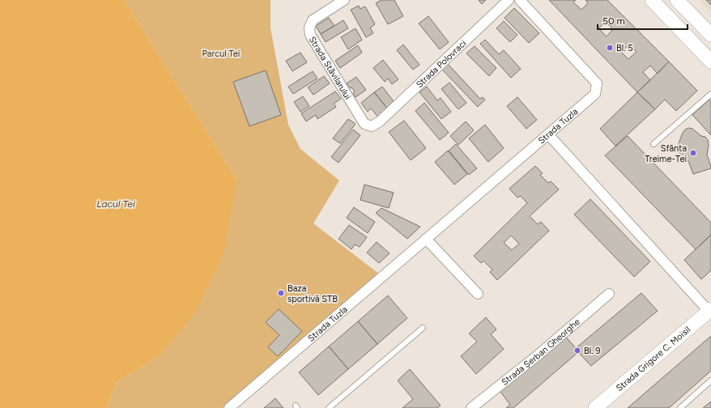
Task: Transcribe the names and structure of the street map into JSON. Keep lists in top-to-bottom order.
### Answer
{
  "streets": {
    "street": [
      "Strada Polovraci",
      "Strada Stăvilarului",
      "Strada Tuzla",
      "Strada Șerban Gheorghe",
      "Strada Grigore C. Moisil"
    ]
  },
  "crossings": [
    ["Strada Polovraci", "Strada Stăvilarului"]
  ],
  "water": ["Lacul Tei"],
  "parks": ["Parcul Tei"],
  "places": [
    "Bl. 5",
    "Sfânta Treime-Tei",
    "Baza sportivă STB",
    "Bl. 9"
  ],
  "scale_bar": "50 m"
}
